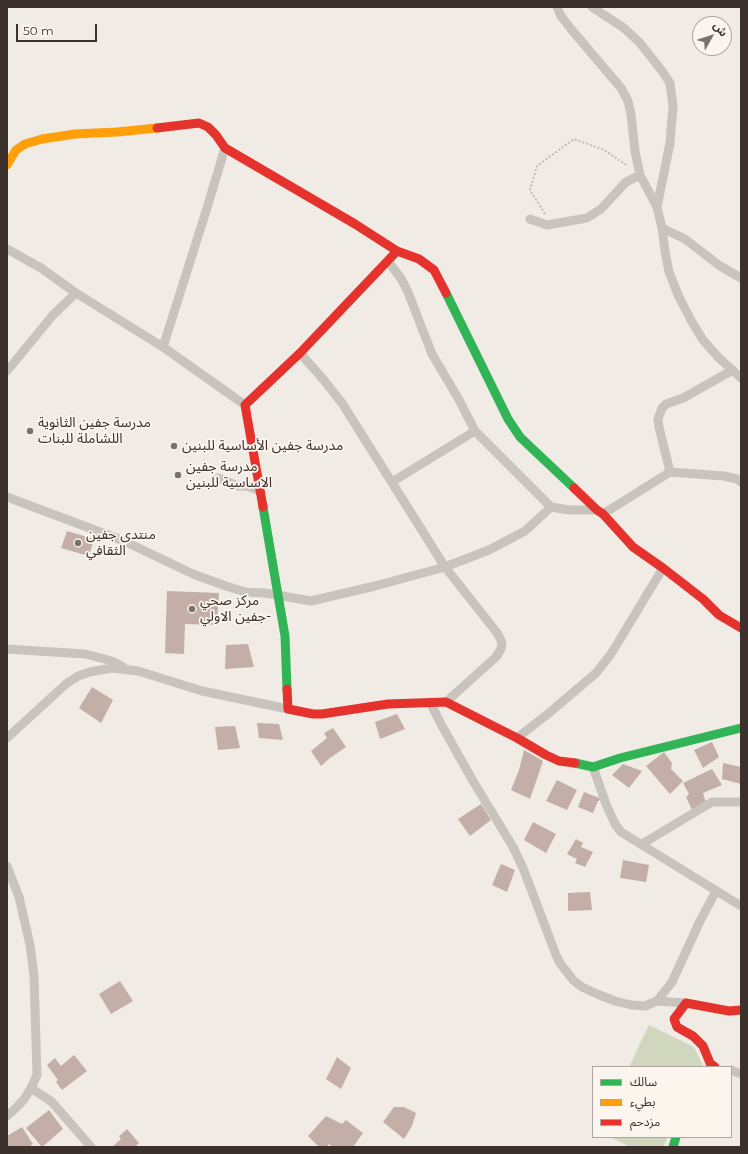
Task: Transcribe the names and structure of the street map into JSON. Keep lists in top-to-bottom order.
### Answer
{
  "places": [
    "مدرسة جفين الثانوية اللشاملة للبنات",
    "مدرسة جفين الأساسية للبنين",
    "مدرسة جفين الاساسية للبنين",
    "منتدى جفين الثقافي",
    "مركز صحي جفين الاولي-"
  ],
  "legend": ["سالك", "بطيء", "مزدحم"],
  "scale_bar": "50 m",
  "north": "top right"
}
